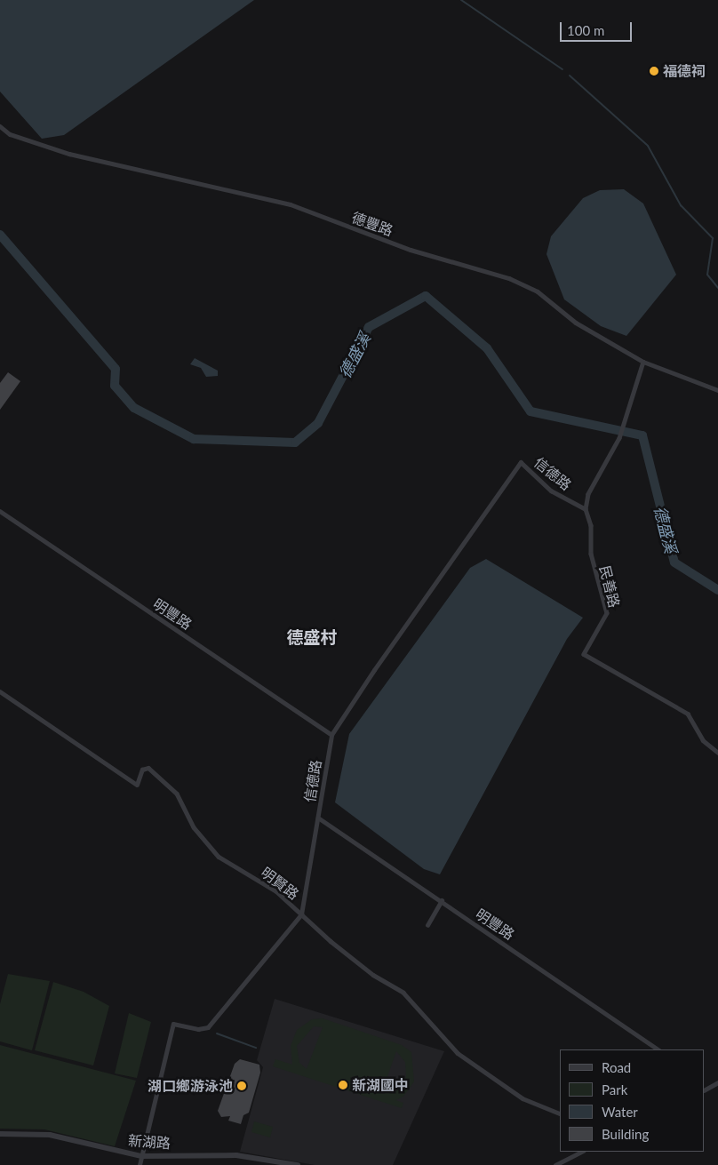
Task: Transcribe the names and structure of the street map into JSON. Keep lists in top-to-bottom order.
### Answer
{
  "streets": {
    "street": [
      "德豐路",
      "信德路",
      "民善路",
      "明豐路",
      "明賢路",
      "新湖路"
    ]
  },
  "crossings": [
    ["信德路", "民善路"],
    ["信德路", "明豐路"],
    ["信德路", "明賢路"],
    ["信德路", "新湖路"]
  ],
  "districts": ["德盛村"],
  "water": ["德盛溪"],
  "places": ["福德祠", "新湖國中", "湖口鄉游泳池"],
  "legend": [
    "Road",
    "Park",
    "Water",
    "Building"
  ],
  "scale_bar": "100 m"
}
